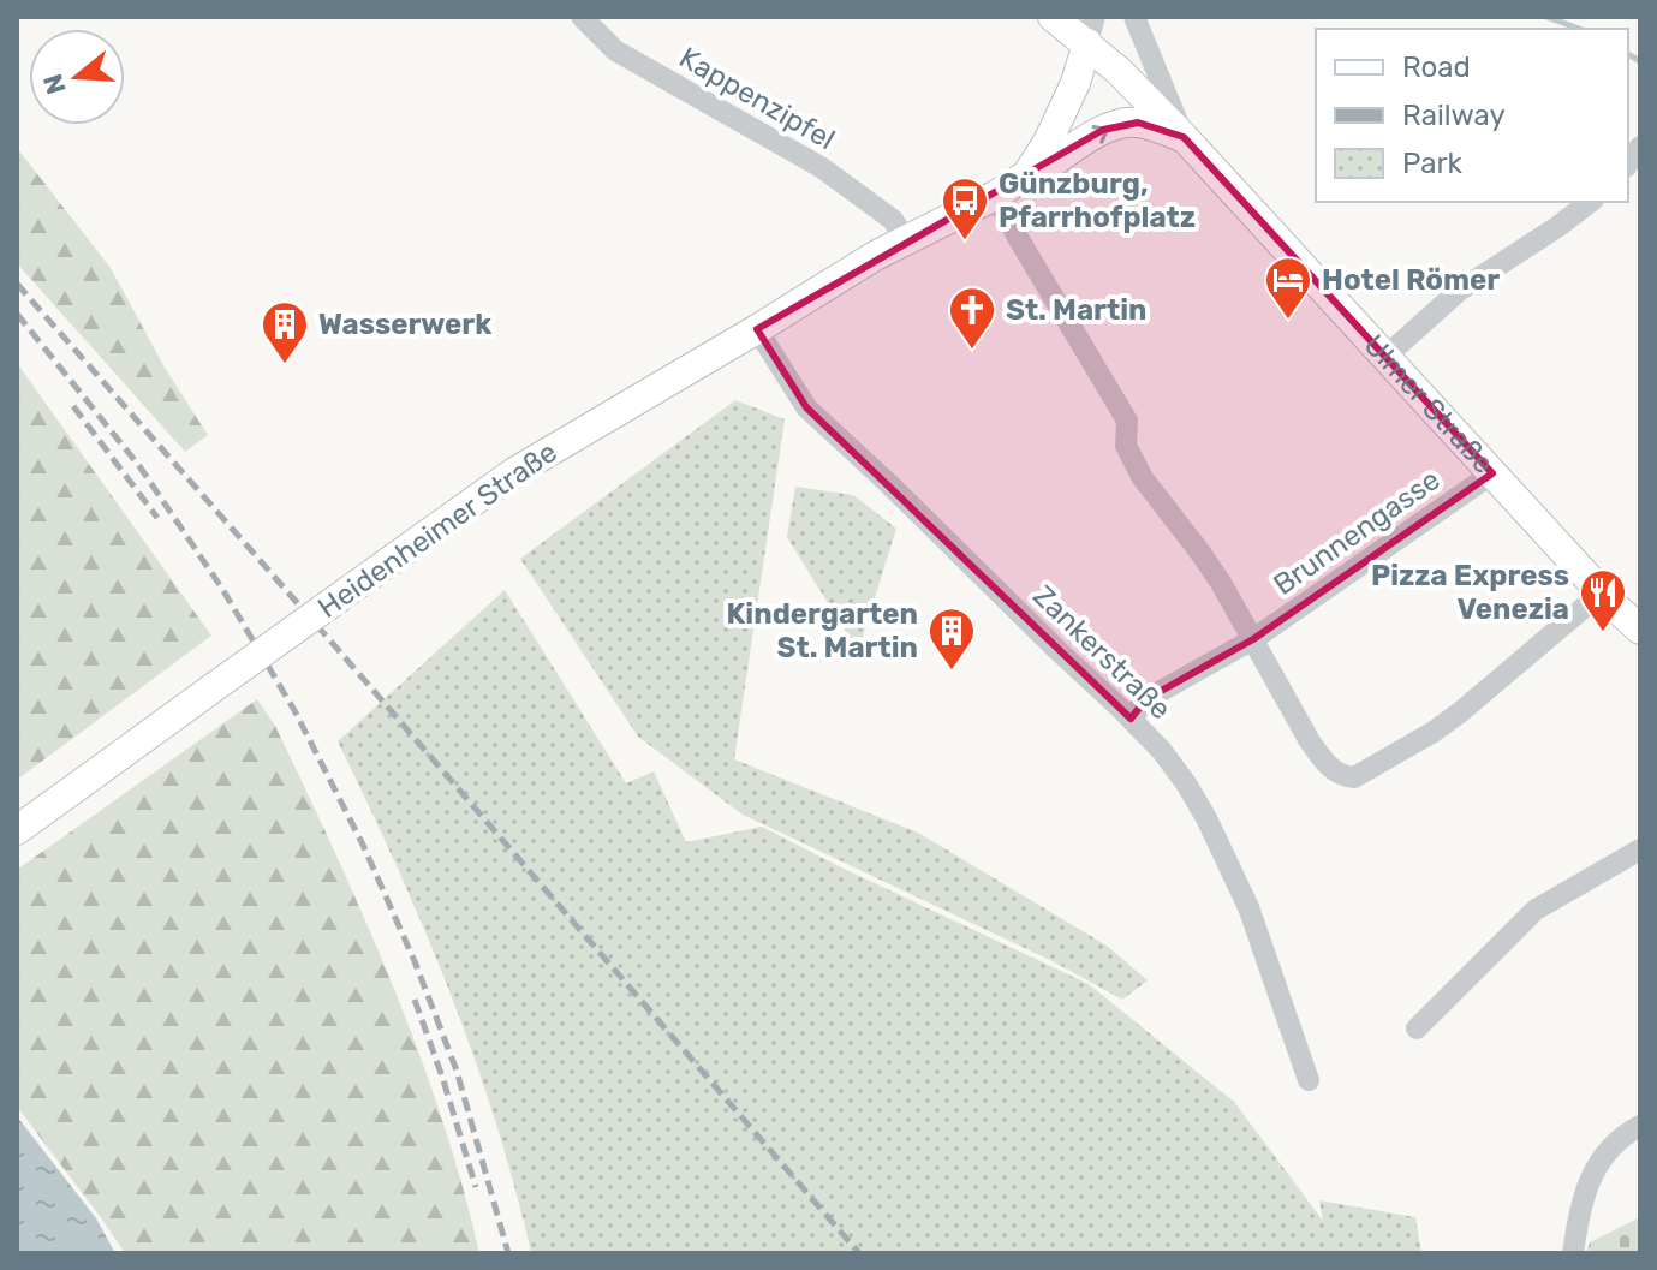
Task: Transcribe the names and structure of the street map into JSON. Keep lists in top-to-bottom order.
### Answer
{
  "streets": {
    "main road": ["Ulmer Straße", "Heidenheimer Straße"],
    "street": ["Kappenzipfel", "Brunnengasse", "Zankerstraße"]
  },
  "crossings": [
    ["Kappenzipfel", "Heidenheimer Straße"],
    ["Ulmer Straße", "Heidenheimer Straße"],
    ["Ulmer Straße", "Brunnengasse"],
    ["Heidenheimer Straße", "Zankerstraße"],
    ["Brunnengasse", "Zankerstraße"]
  ],
  "places": {
    "bus stop": ["Günzburg, Pfarrhofplatz"],
    "hotel": ["Hotel Römer"],
    "church": ["St. Martin"],
    "building": ["Wasserwerk", "Kindergarten St. Martin"],
    "restaurant": ["Pizza Express Venezia"]
  },
  "legend": ["Road", "Railway", "Park"],
  "north": "left"
}
